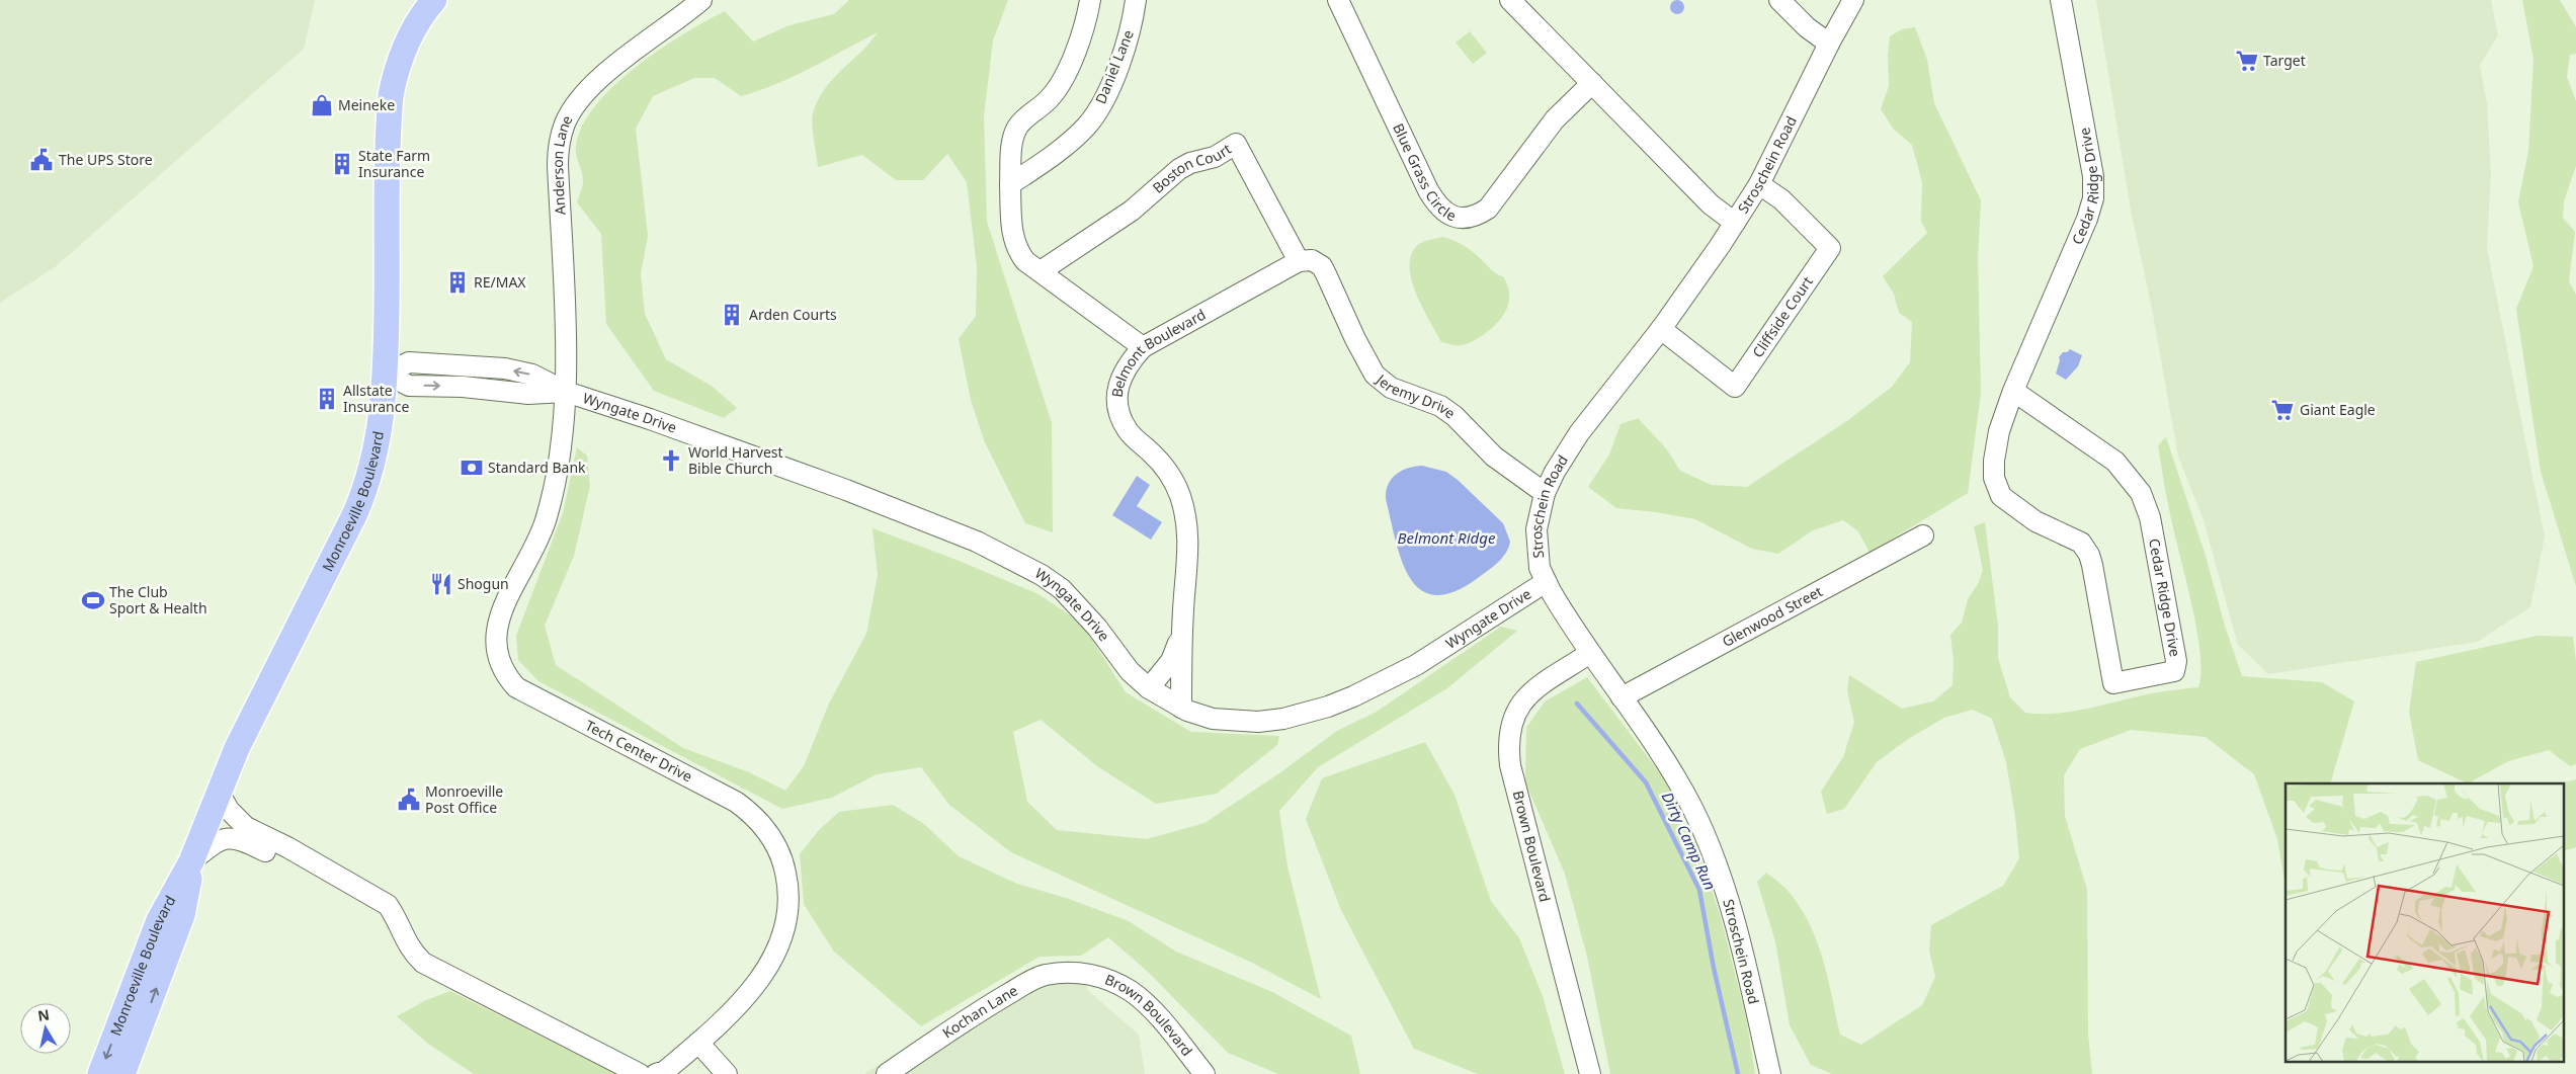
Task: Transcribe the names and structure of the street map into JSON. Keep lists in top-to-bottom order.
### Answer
{
  "streets": {
    "main road": ["Monroeville Boulevard"],
    "street": [
      "Daniel Lane",
      "Stroschein Road",
      "Anderson Lane",
      "Blue Grass Circle",
      "Boston Court",
      "Cedar Ridge Drive",
      "Cliffside Court",
      "Belmont Boulevard",
      "Jeremy Drive",
      "Wyngate Drive",
      "Glenwood Street",
      "Tech Center Drive",
      "Brown Boulevard",
      "Kochan Lane"
    ]
  },
  "crossings": [
    ["Stroschein Road", "Cliffside Court"],
    ["Stroschein Road", "Jeremy Drive"],
    ["Stroschein Road", "Wyngate Drive"],
    ["Stroschein Road", "Glenwood Street"],
    ["Stroschein Road", "Brown Boulevard"],
    ["Anderson Lane", "Wyngate Drive"],
    ["Anderson Lane", "Tech Center Drive"],
    ["Boston Court", "Belmont Boulevard"],
    ["Boston Court", "Jeremy Drive"],
    ["Belmont Boulevard", "Jeremy Drive"],
    ["Belmont Boulevard", "Wyngate Drive"],
    ["Wyngate Drive", "Monroeville Boulevard"],
    ["Wyngate Drive", "Tech Center Drive"],
    ["Brown Boulevard", "Kochan Lane"]
  ],
  "water": ["Belmont Ridge", "Dirty Camp Run"],
  "places": {
    "supermarket": ["Target", "Giant Eagle"],
    "shop": ["Meineke"],
    "public building": ["The UPS Store", "Monroeville Post Office"],
    "building": [
      "State Farm Insurance",
      "RE/MAX",
      "Arden Courts",
      "Allstate Insurance"
    ],
    "church": ["World Harvest Bible Church"],
    "bank": ["Standard Bank"],
    "restaurant": ["Shogun"],
    "sports": ["The Club Sport & Health"]
  },
  "north": "top"
}
